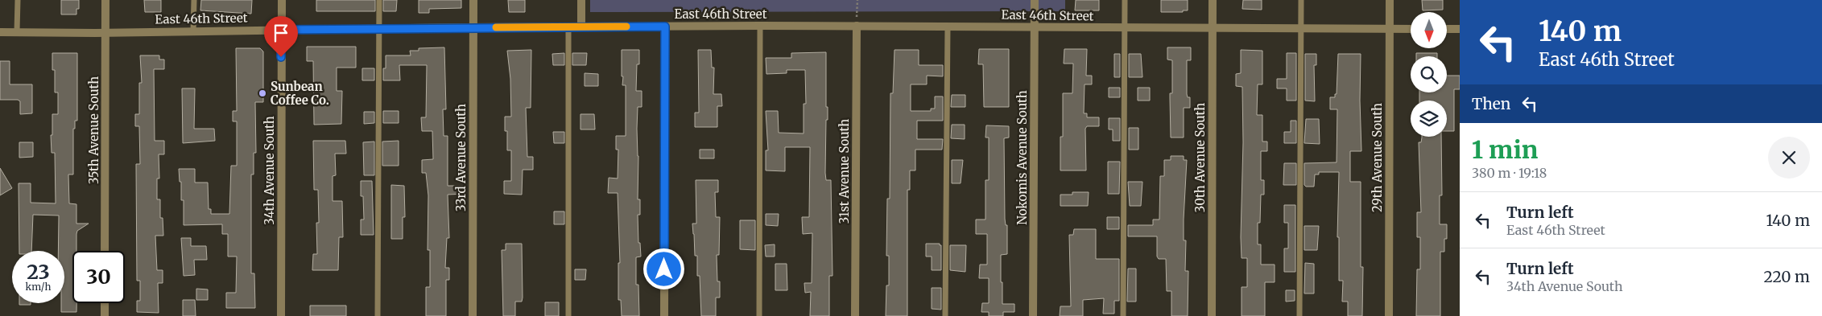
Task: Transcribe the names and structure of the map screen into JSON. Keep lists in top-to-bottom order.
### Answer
{
  "streets": {
    "street": [
      "East 46th Street",
      "35th Avenue South",
      "33rd Avenue South",
      "Nokomis Avenue South",
      "30th Avenue South",
      "29th Avenue South",
      "34th Avenue South",
      "31st Avenue South"
    ]
  },
  "crossings": [
    ["East 46th Street", "35th Avenue South"],
    ["East 46th Street", "33rd Avenue South"],
    ["East 46th Street", "Nokomis Avenue South"],
    ["East 46th Street", "30th Avenue South"],
    ["East 46th Street", "29th Avenue South"],
    ["East 46th Street", "34th Avenue South"],
    ["East 46th Street", "31st Avenue South"]
  ],
  "places": ["Sunbean Coffee Co."],
  "north": "bottom",
  "page": {
    "turn": ["140 m", "East 46th Street"],
    "then": "Then",
    "heading": ["1 min", "380 m · 19:18"],
    "list": [
      {
        "name": "Turn left",
        "note": "East 46th Street",
        "value": "140 m"
      },
      {
        "name": "Turn left",
        "note": "34th Avenue South",
        "value": "220 m"
      }
    ],
    "speed": "23 km/h",
    "limit": "30"
  }
}
